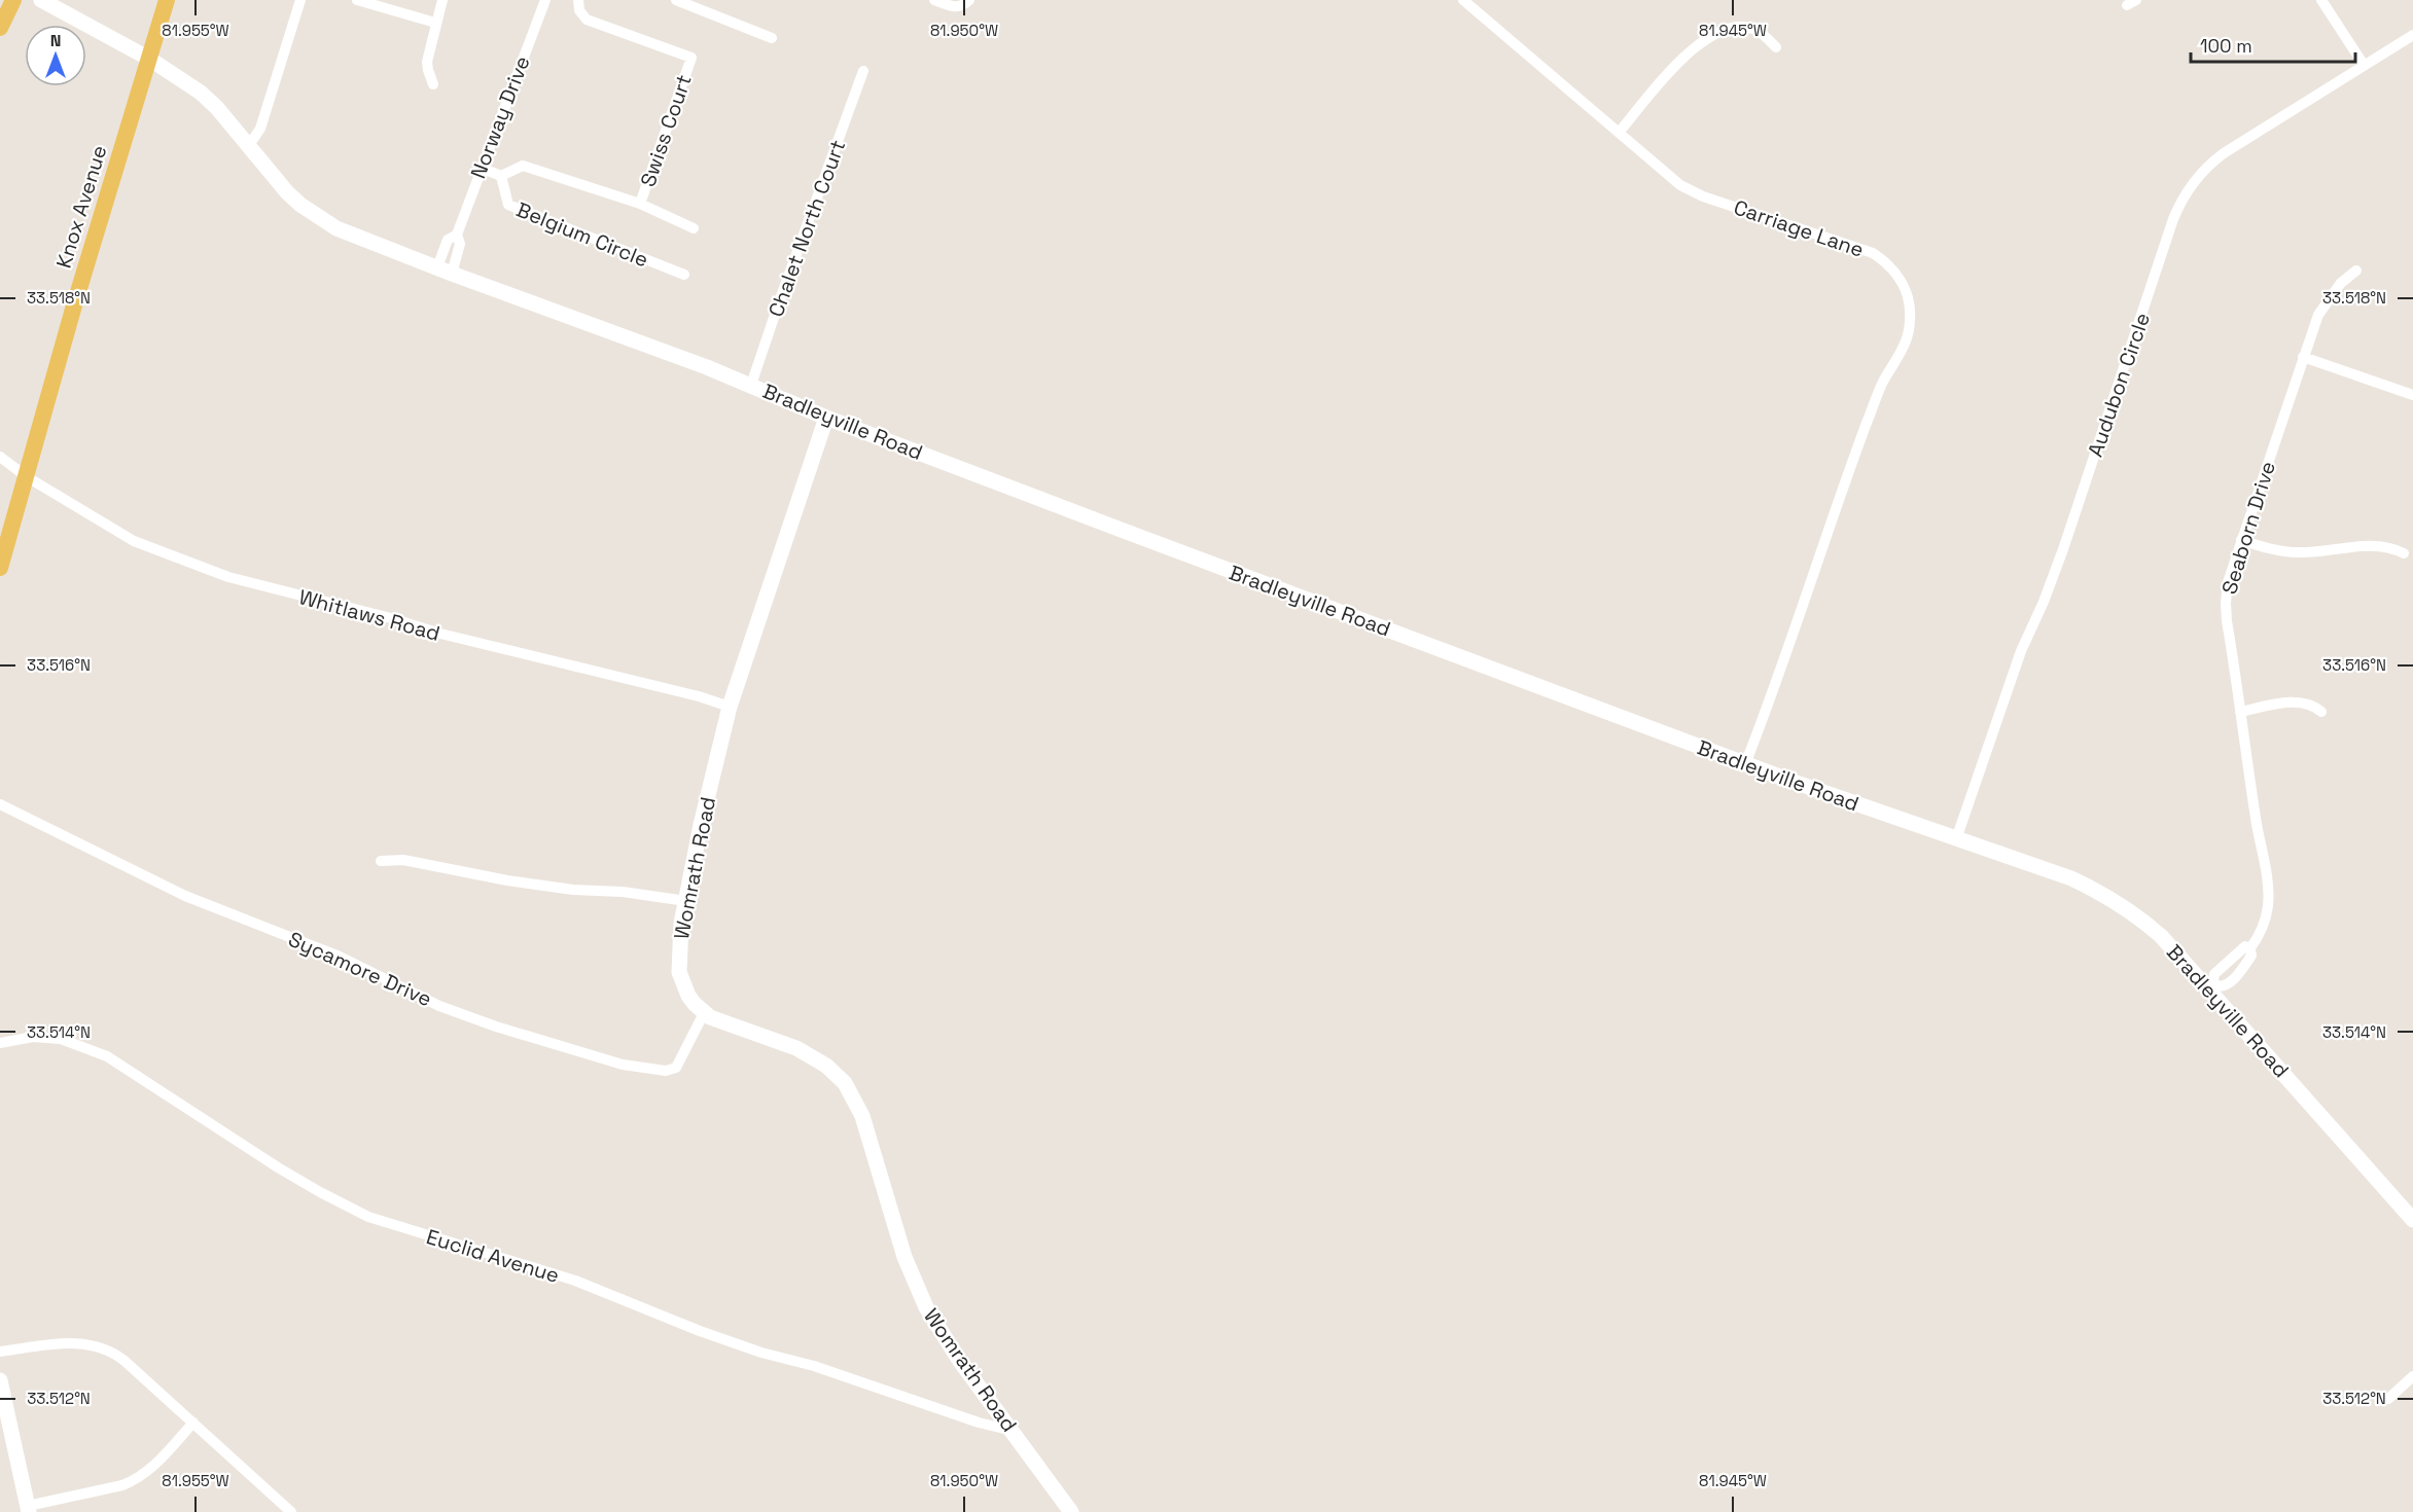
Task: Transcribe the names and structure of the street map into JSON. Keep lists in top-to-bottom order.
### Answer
{
  "streets": {
    "main road": ["Knox Avenue"],
    "street": [
      "Norway Drive",
      "Swiss Court",
      "Chalet North Court",
      "Carriage Lane",
      "Belgium Circle",
      "Audubon Circle",
      "Bradleyville Road",
      "Seaborn Drive",
      "Whitlaws Road",
      "Womrath Road",
      "Sycamore Drive",
      "Euclid Avenue"
    ]
  },
  "crossings": [
    ["Norway Drive", "Belgium Circle"],
    ["Norway Drive", "Bradleyville Road"],
    ["Swiss Court", "Belgium Circle"],
    ["Knox Avenue", "Bradleyville Road"],
    ["Knox Avenue", "Whitlaws Road"],
    ["Chalet North Court", "Bradleyville Road"],
    ["Carriage Lane", "Bradleyville Road"],
    ["Audubon Circle", "Bradleyville Road"],
    ["Bradleyville Road", "Seaborn Drive"],
    ["Bradleyville Road", "Womrath Road"],
    ["Whitlaws Road", "Womrath Road"],
    ["Womrath Road", "Sycamore Drive"],
    ["Womrath Road", "Euclid Avenue"]
  ],
  "scale_bar": "100 m",
  "north": "top",
  "coordinates": [
    "81.955°W",
    "81.950°W",
    "81.945°W",
    "33.518°N",
    "33.516°N",
    "33.514°N",
    "33.512°N"
  ]
}
